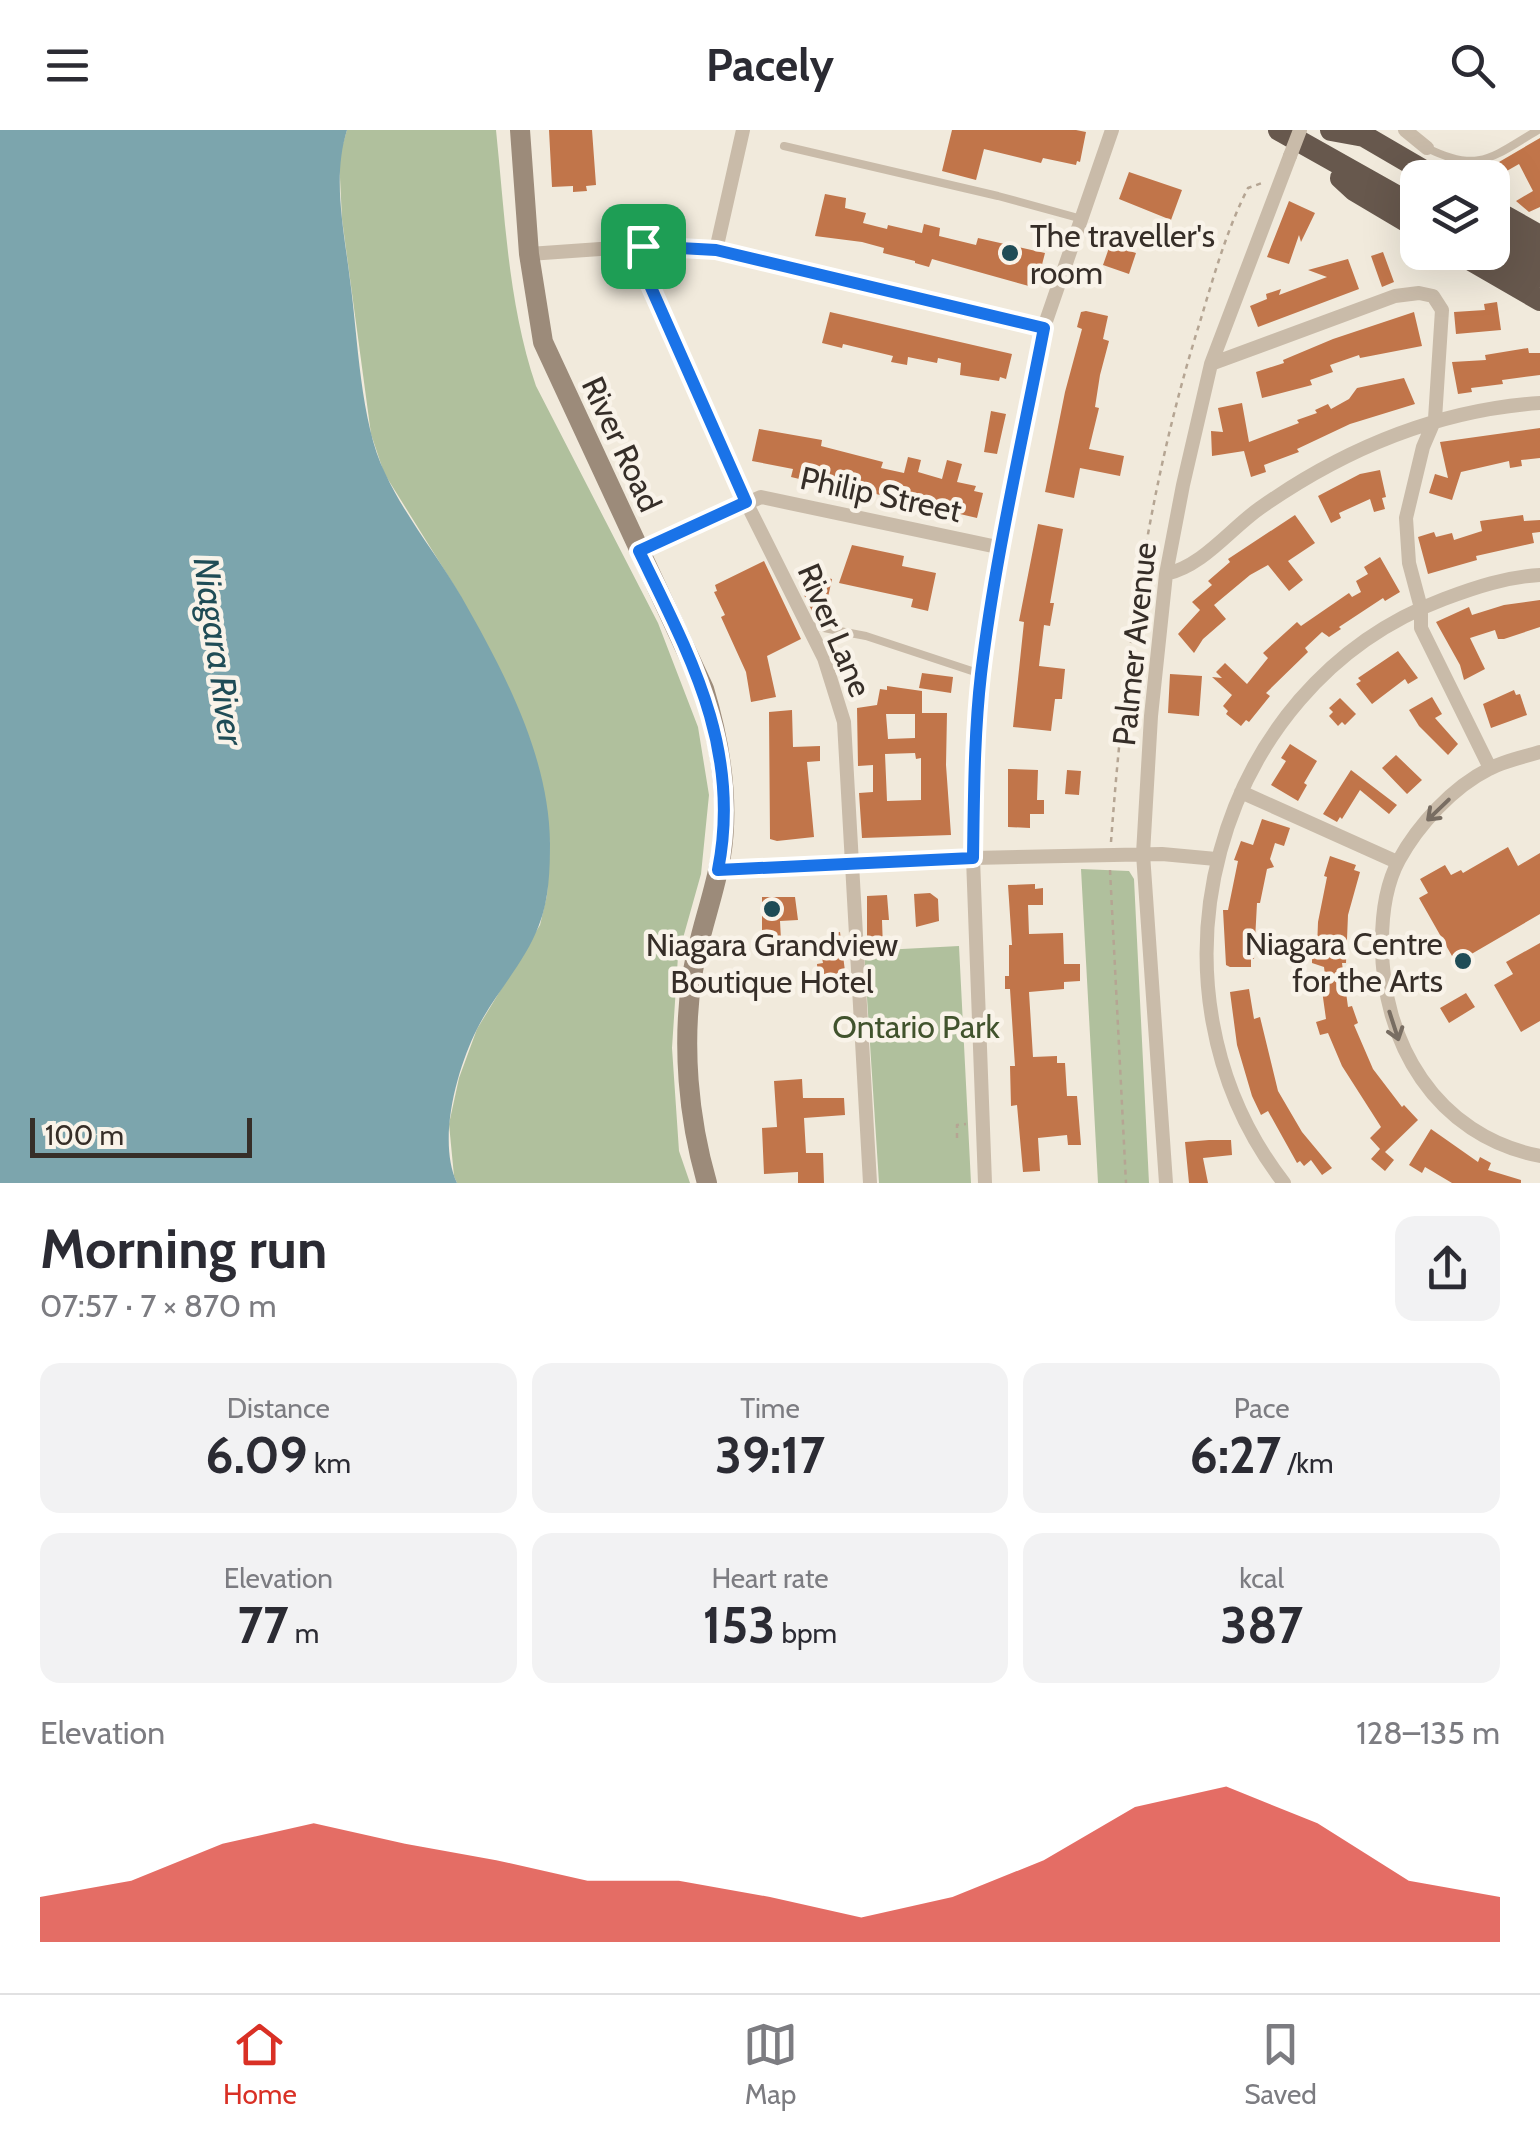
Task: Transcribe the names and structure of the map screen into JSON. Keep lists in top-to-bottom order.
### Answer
{
  "streets": {
    "main road": ["River Road"],
    "street": ["Philip Street", "River Lane", "Palmer Avenue"]
  },
  "crossings": [
    ["River Road", "Philip Street"],
    ["Philip Street", "River Lane"]
  ],
  "water": ["Niagara River"],
  "parks": ["Ontario Park"],
  "places": ["The traveller's room", "Niagara Grandview Boutique Hotel", "Niagara Centre for the Arts"],
  "scale_bar": "100 m",
  "page": {
    "header": "Pacely",
    "scale": "100 m",
    "heading": ["Morning run", "07:57 · 7 × 870 m"],
    "stats": [
      ["Distance", "6.09 km"],
      ["Time", "39:17"],
      ["Pace", "6:27 /km"],
      ["Elevation", "77 m"],
      ["Heart rate", "153 bpm"],
      ["kcal", "387"]
    ],
    "chart": ["Elevation", "128–135 m"],
    "tabs": ["Home", "Map", "Saved"]
  }
}
